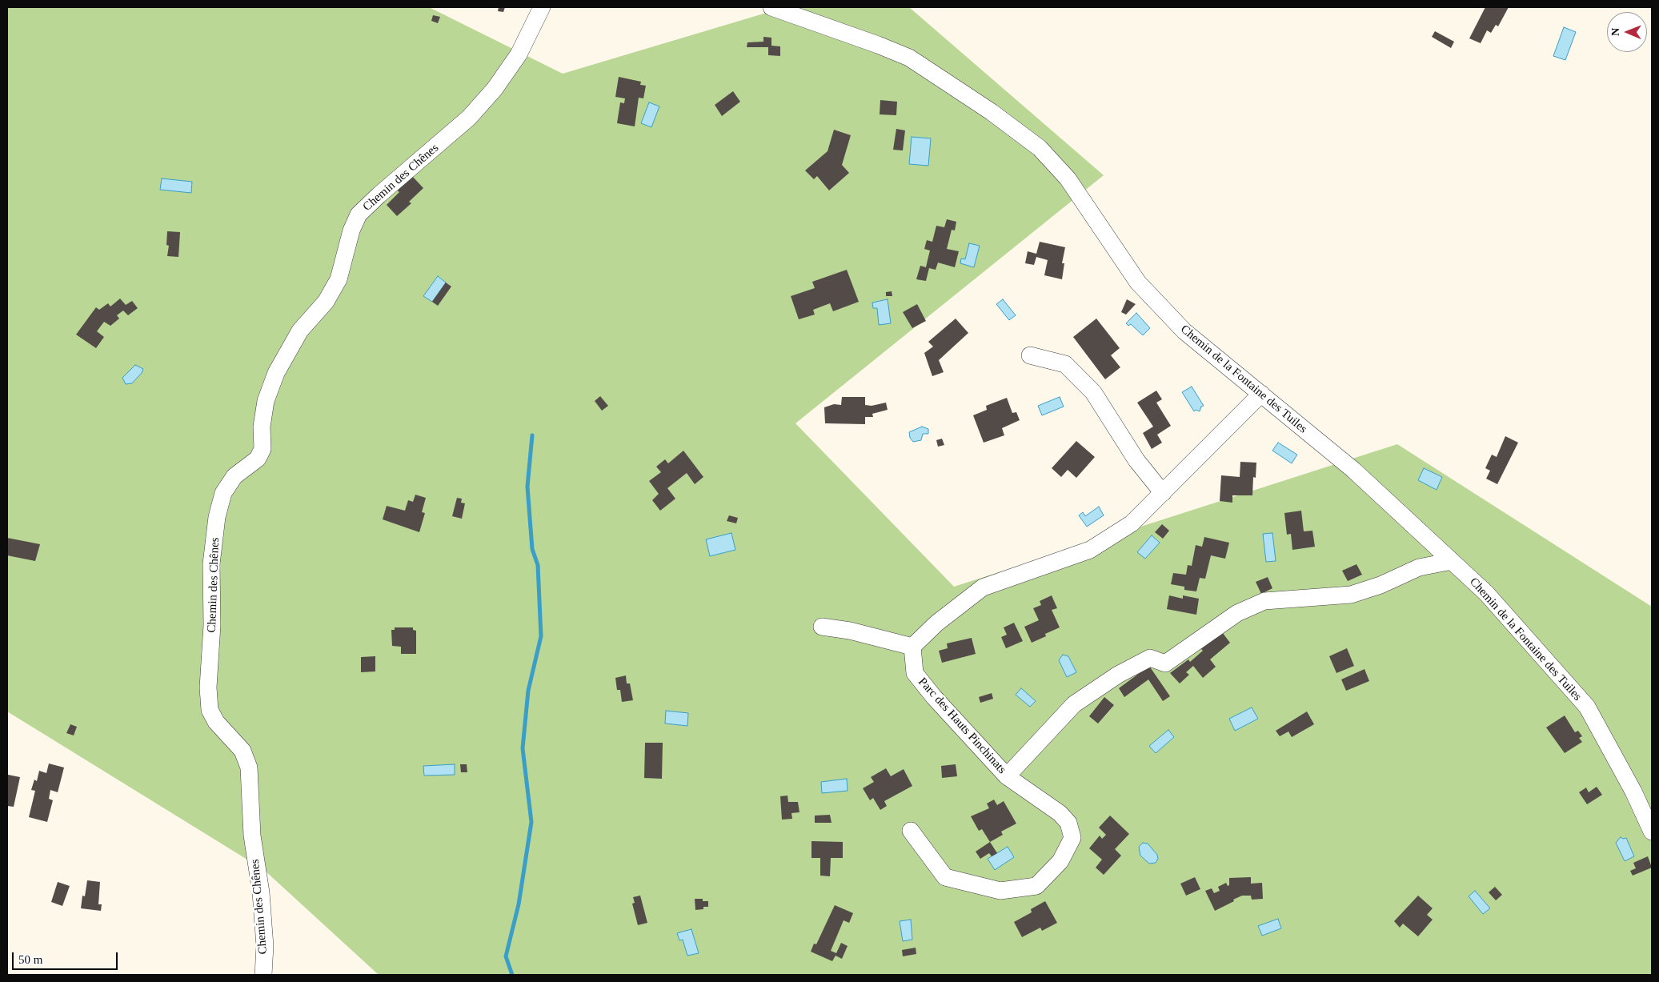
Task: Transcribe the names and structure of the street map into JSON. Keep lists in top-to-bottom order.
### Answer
{
  "streets": {
    "street": ["Chemin des Chênes", "Chemin de la Fontaine des Tuiles", "Parc des Hauts Pinchinats"]
  },
  "scale_bar": "50 m",
  "north": "left"
}
